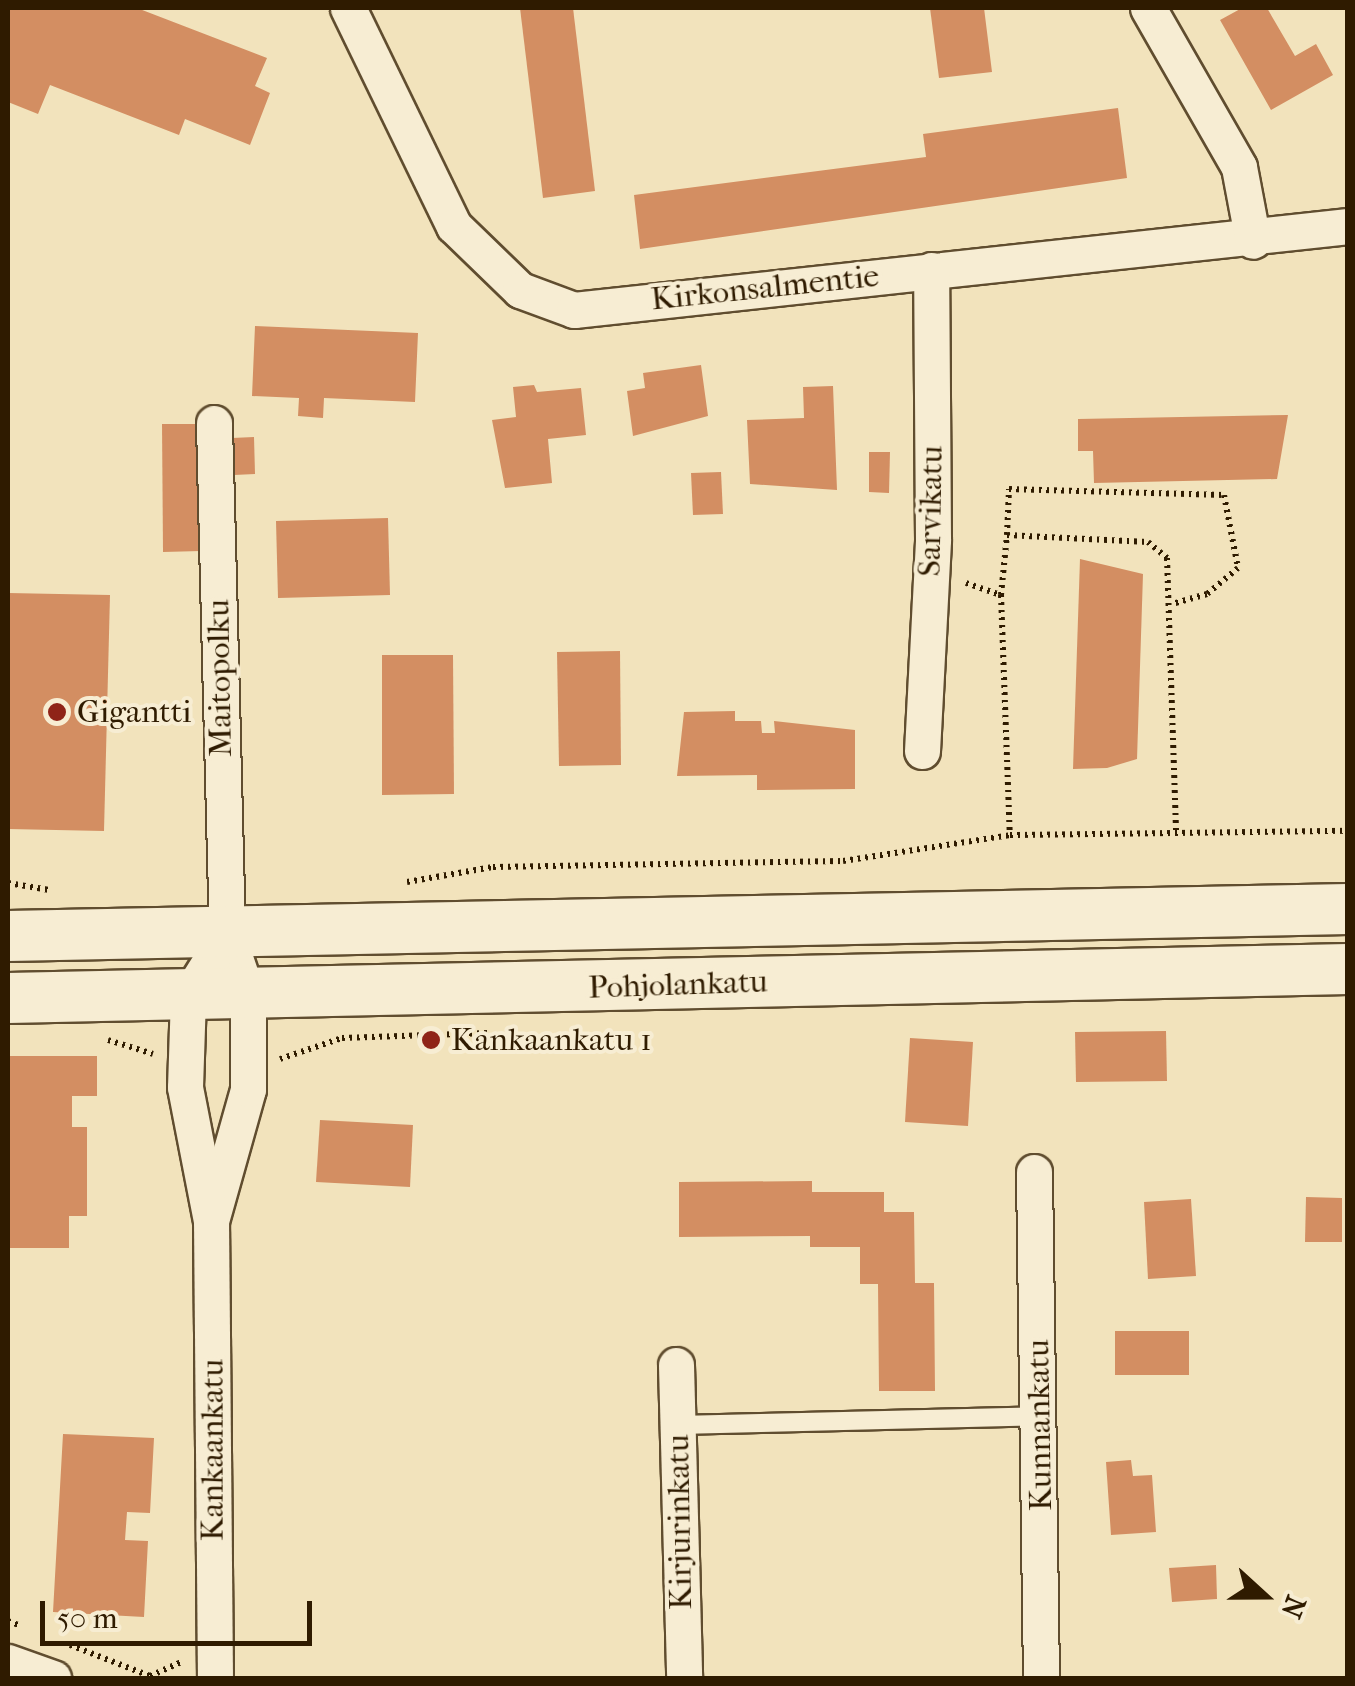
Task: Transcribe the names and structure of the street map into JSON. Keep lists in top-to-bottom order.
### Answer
{
  "streets": {
    "main road": ["Pohjolankatu"],
    "street": [
      "Kirkonsalmentie",
      "Sarvikatu",
      "Maitopolku",
      "Kunnankatu",
      "Kankaankatu",
      "Kirjurinkatu"
    ]
  },
  "crossings": [
    ["Kirkonsalmentie", "Sarvikatu"],
    ["Maitopolku", "Pohjolankatu"],
    ["Maitopolku", "Kankaankatu"],
    ["Pohjolankatu", "Kankaankatu"]
  ],
  "places": ["Gigantti", "Kankaankatu 1"],
  "scale_bar": "50 m",
  "north": "right"
}
